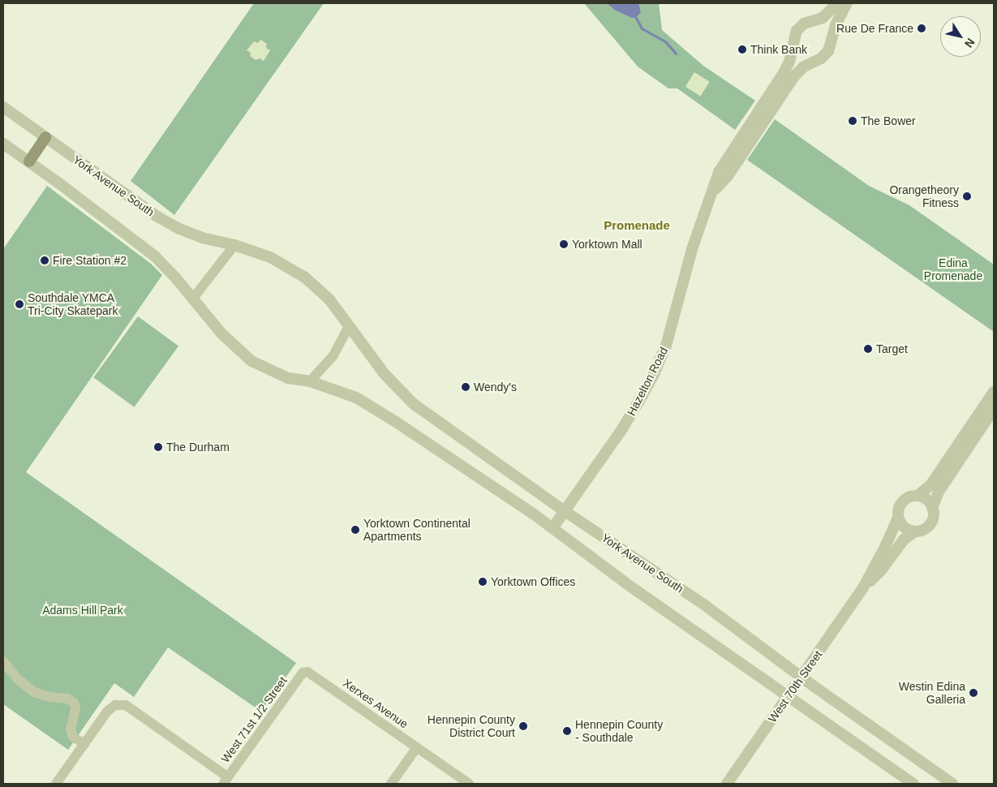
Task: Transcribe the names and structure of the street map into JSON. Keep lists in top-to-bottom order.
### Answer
{
  "streets": {
    "street": [
      "York Avenue South",
      "Hazelton Road",
      "West 70th Street",
      "Xerxes Avenue",
      "West 71st 1/2 Street"
    ]
  },
  "crossings": [
    ["York Avenue South", "Hazelton Road"],
    ["York Avenue South", "West 70th Street"],
    ["Xerxes Avenue", "West 71st 1/2 Street"]
  ],
  "districts": ["Promenade"],
  "parks": ["Edina Promenade", "Adams Hill Park"],
  "places": [
    "Rue De France",
    "Think Bank",
    "The Bower",
    "Orangetheory Fitness",
    "Yorktown Mall",
    "Fire Station #2",
    "Southdale YMCA Tri-City Skatepark",
    "Target",
    "Wendy's",
    "The Durham",
    "Yorktown Continental Apartments",
    "Yorktown Offices",
    "Westin Edina Galleria",
    "Hennepin County District Court",
    "Hennepin County - Southdale"
  ],
  "north": "bottom right"
}
